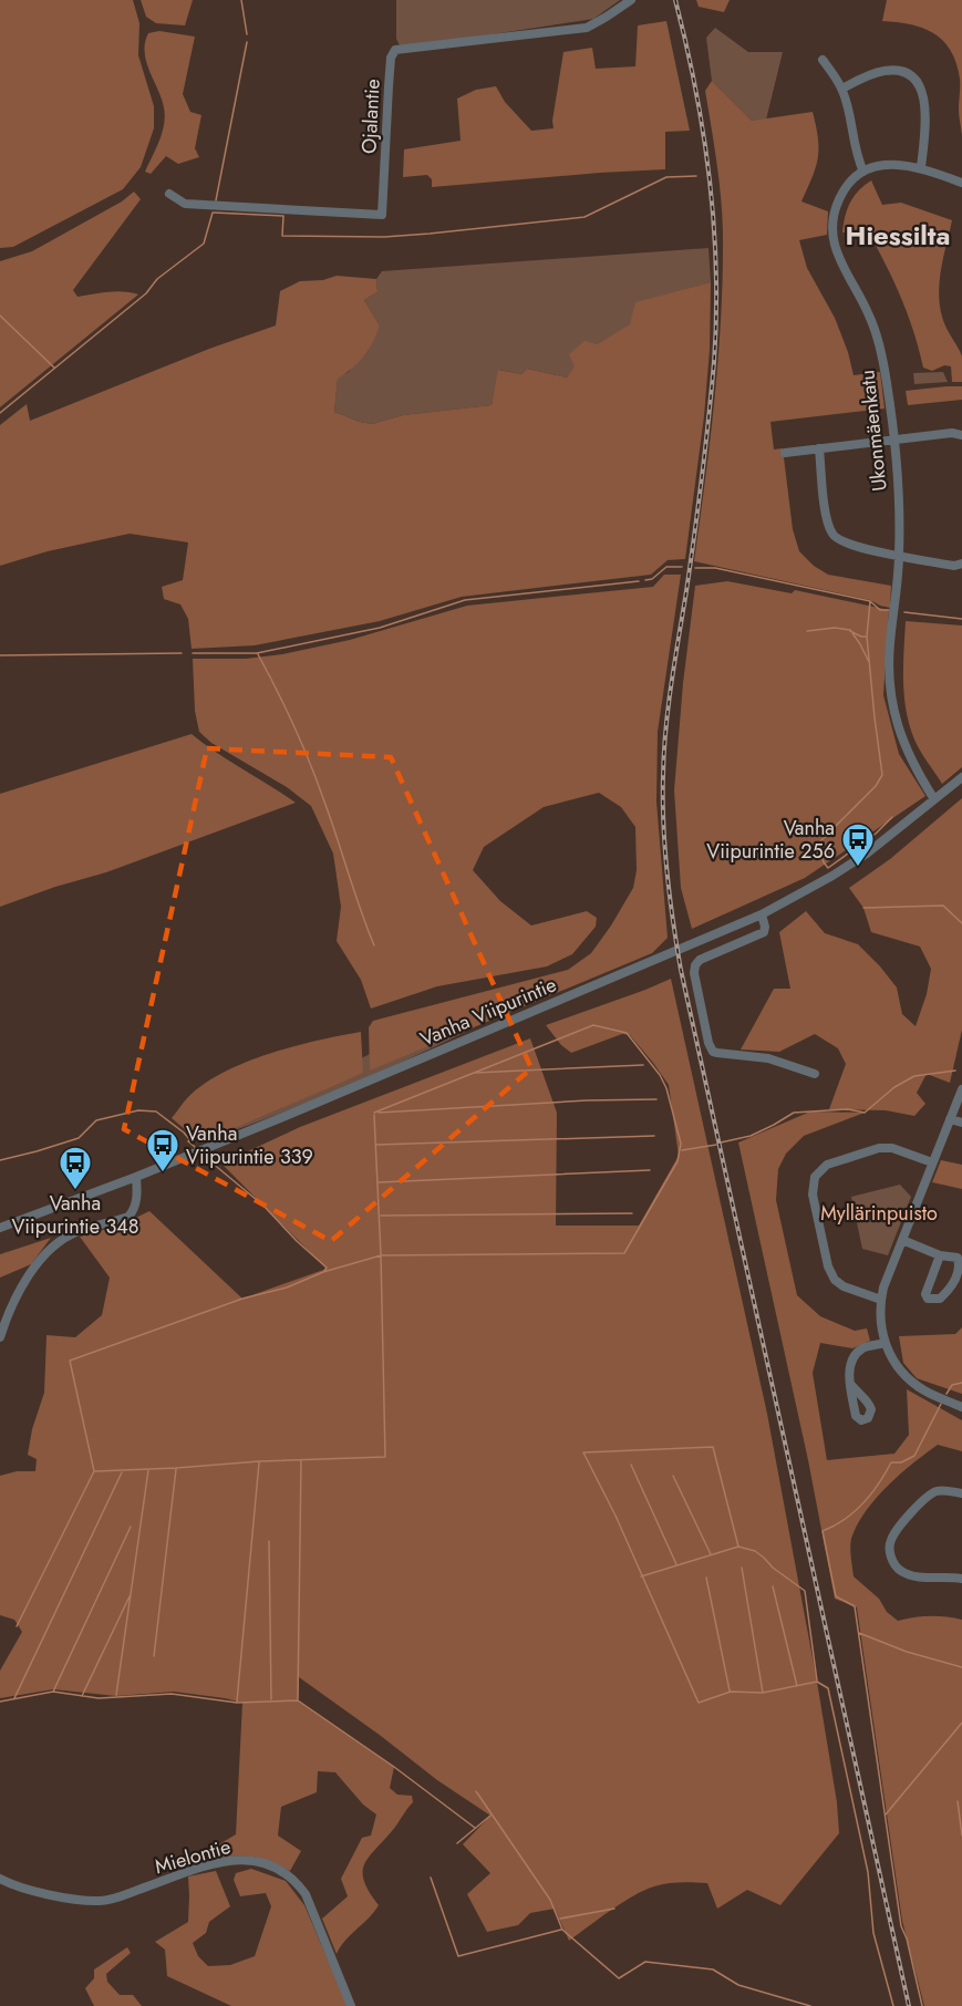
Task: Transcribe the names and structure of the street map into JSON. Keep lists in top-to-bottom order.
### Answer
{
  "streets": {
    "street": [
      "Ojalantie",
      "Ukonmäenkatu",
      "Vanha Viipurintie",
      "Mielontie"
    ]
  },
  "crossings": [
    ["Ukonmäenkatu", "Vanha Viipurintie"]
  ],
  "districts": ["Hiessilta"],
  "parks": ["Myllärinpuisto"],
  "places": {
    "bus stop": ["Vanha Viipurintie 256", "Vanha Viipurintie 339", "Vanha Viipurintie 348"]
  }
}
